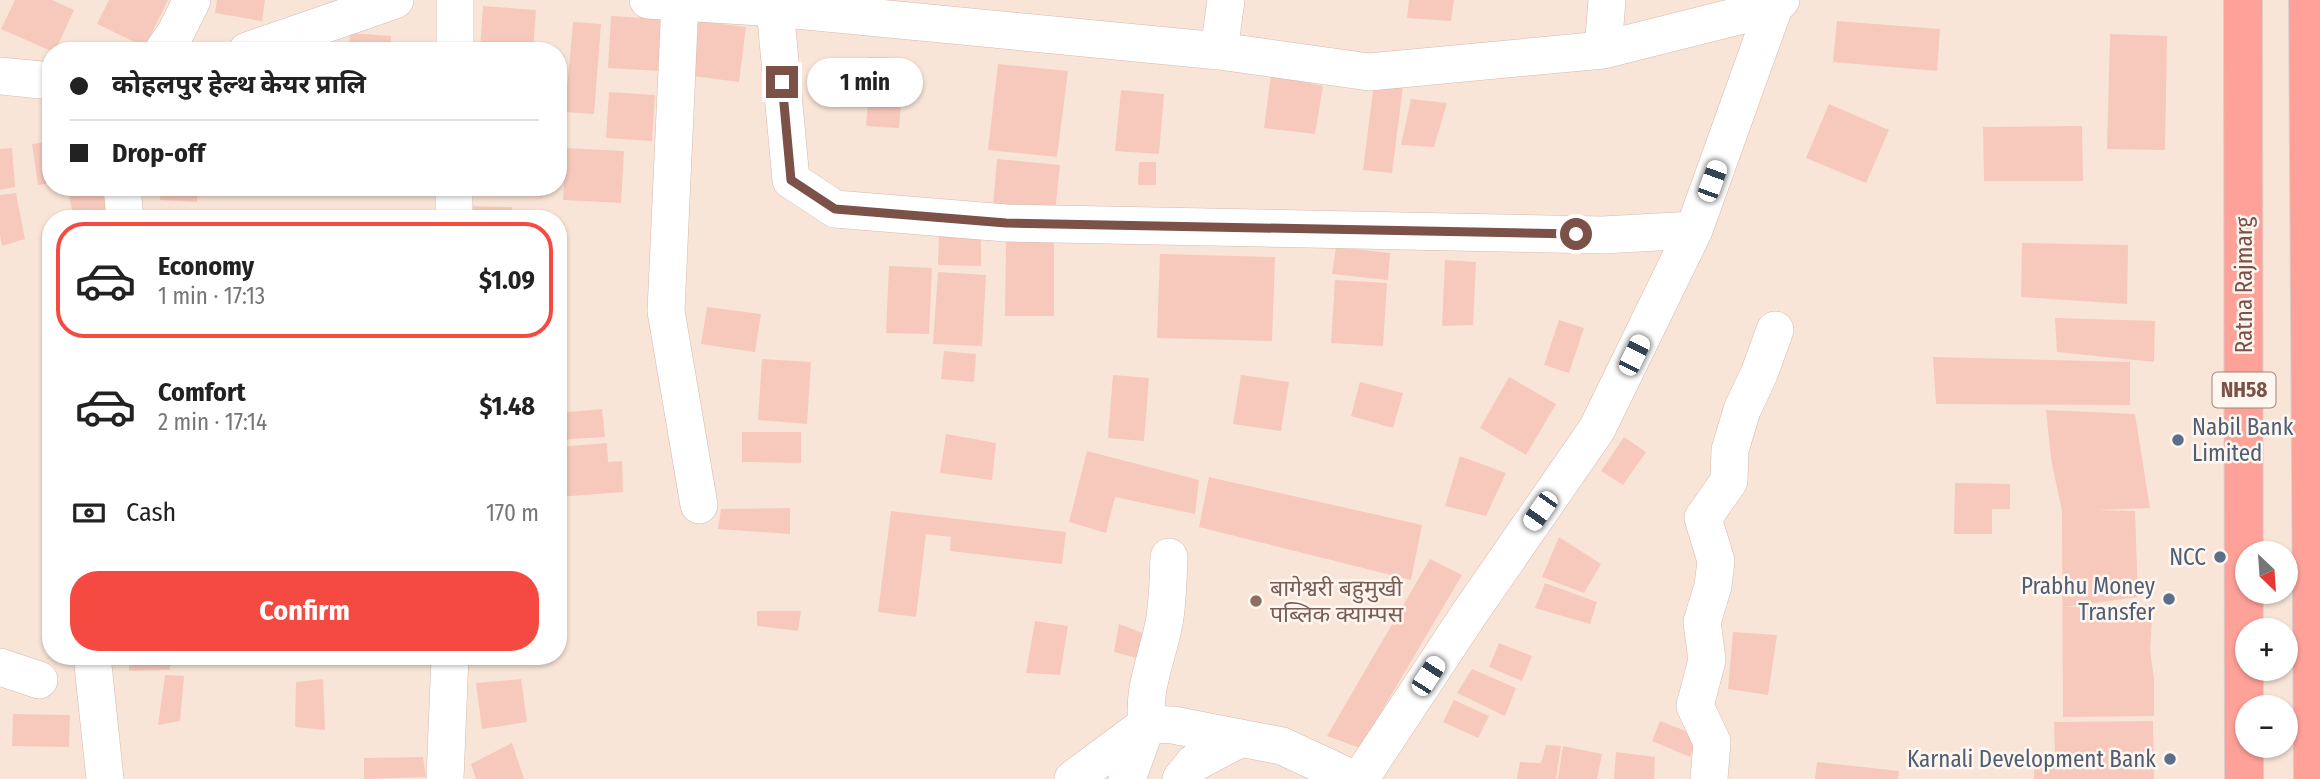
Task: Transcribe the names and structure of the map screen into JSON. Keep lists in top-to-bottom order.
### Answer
{
  "streets": {
    "highway": ["Ratna Rajmarg", "NH58"]
  },
  "places": [
    "Nabil Bank Limited",
    "NCC",
    "Prabhu Money Transfer",
    "बागेश्वरी बहुमुखी पब्लिक क्याम्पस",
    "Karnali Development Bank"
  ],
  "north": "bottom right",
  "page": {
    "banner": ["कोहलपुर हेल्थ केयर प्रालि", "Drop-off"],
    "bubble": "1 min",
    "list": [
      {
        "name": "Economy",
        "note": "1 min · 17:13",
        "value": "$1.09"
      },
      {
        "name": "Comfort",
        "note": "2 min · 17:14",
        "value": "$1.48"
      }
    ],
    "pay": ["Cash", "170 m"],
    "map_buttons": ["+", "−"],
    "buttons": "Confirm"
  }
}
